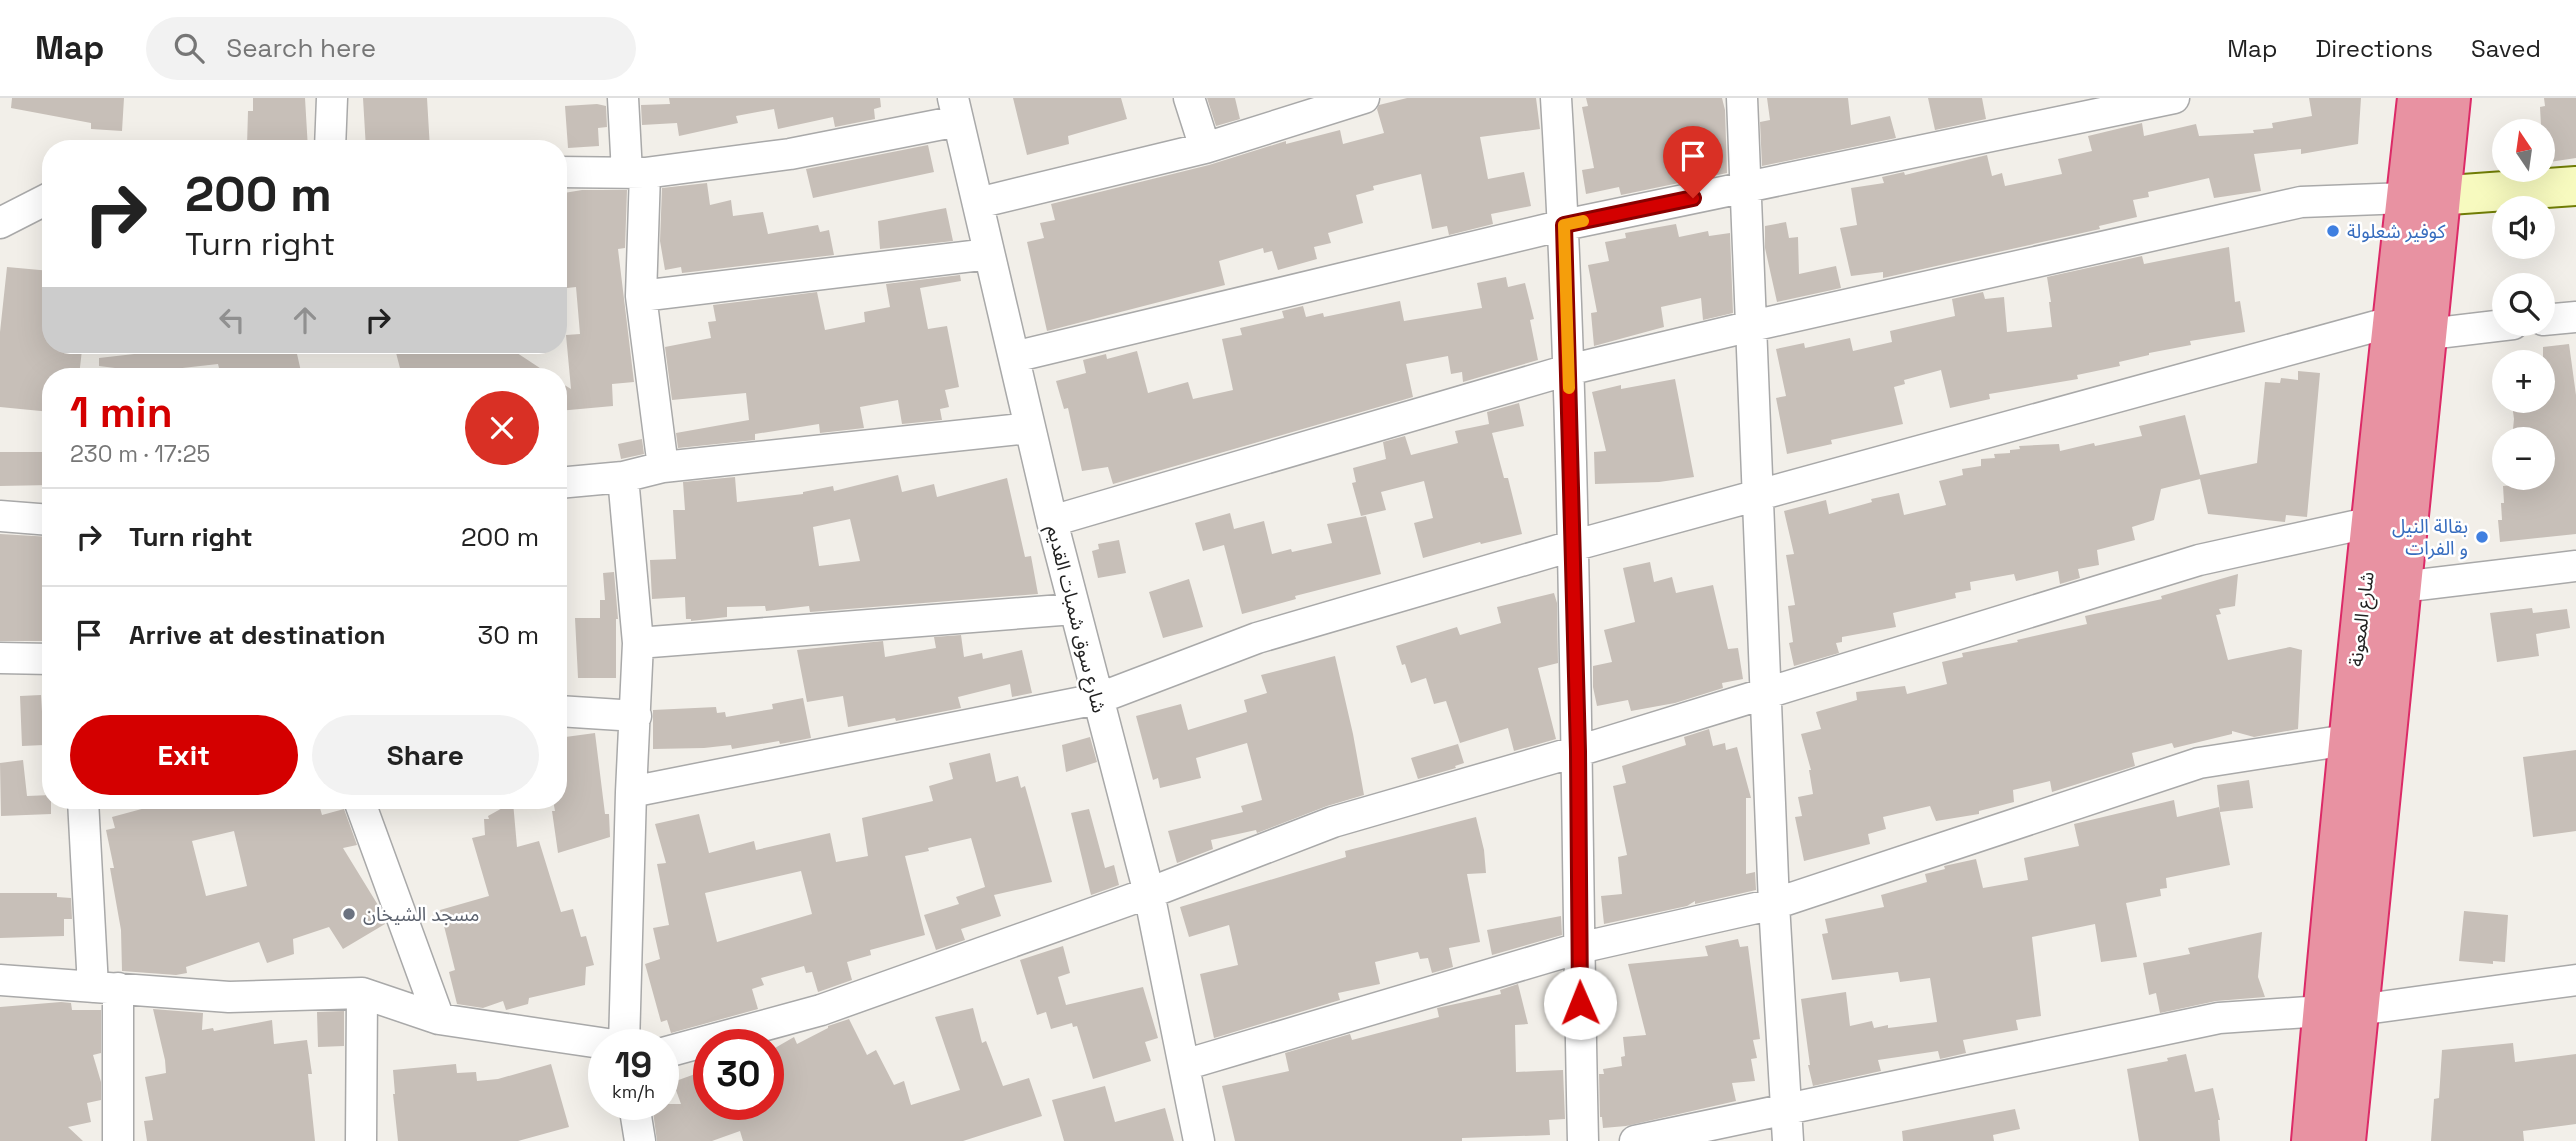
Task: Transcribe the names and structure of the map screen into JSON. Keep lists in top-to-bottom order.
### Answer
{
  "streets": {
    "highway": ["شارع المعونة"],
    "street": ["شارع سوق شمبات القديم"]
  },
  "places": ["كوفير شعلولة", "بقالة النيل و الفرات", "مسجد الشيخان"],
  "north": "top",
  "page": {
    "header": "Map",
    "search": "Search here",
    "nav": ["Map", "Directions", "Saved"],
    "map_buttons": ["+", "−"],
    "turn": ["200 m", "Turn right"],
    "heading": ["1 min", "230 m · 17:25"],
    "list": [
      {
        "name": "Turn right",
        "value": "200 m"
      },
      {
        "name": "Arrive at destination",
        "value": "30 m"
      }
    ],
    "buttons": ["Exit", "Share"],
    "speed": "19 km/h",
    "limit": "30"
  }
}
